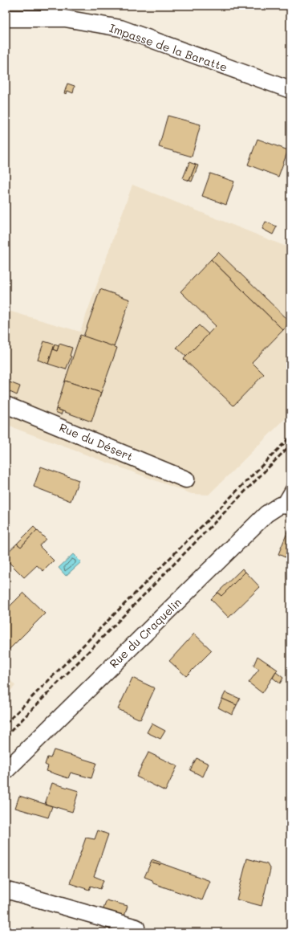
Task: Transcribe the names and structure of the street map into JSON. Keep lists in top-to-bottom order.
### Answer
{
  "streets": {
    "street": ["Impasse de la Baratte", "Rue du Désert", "Rue du Craquelin"]
  }
}
